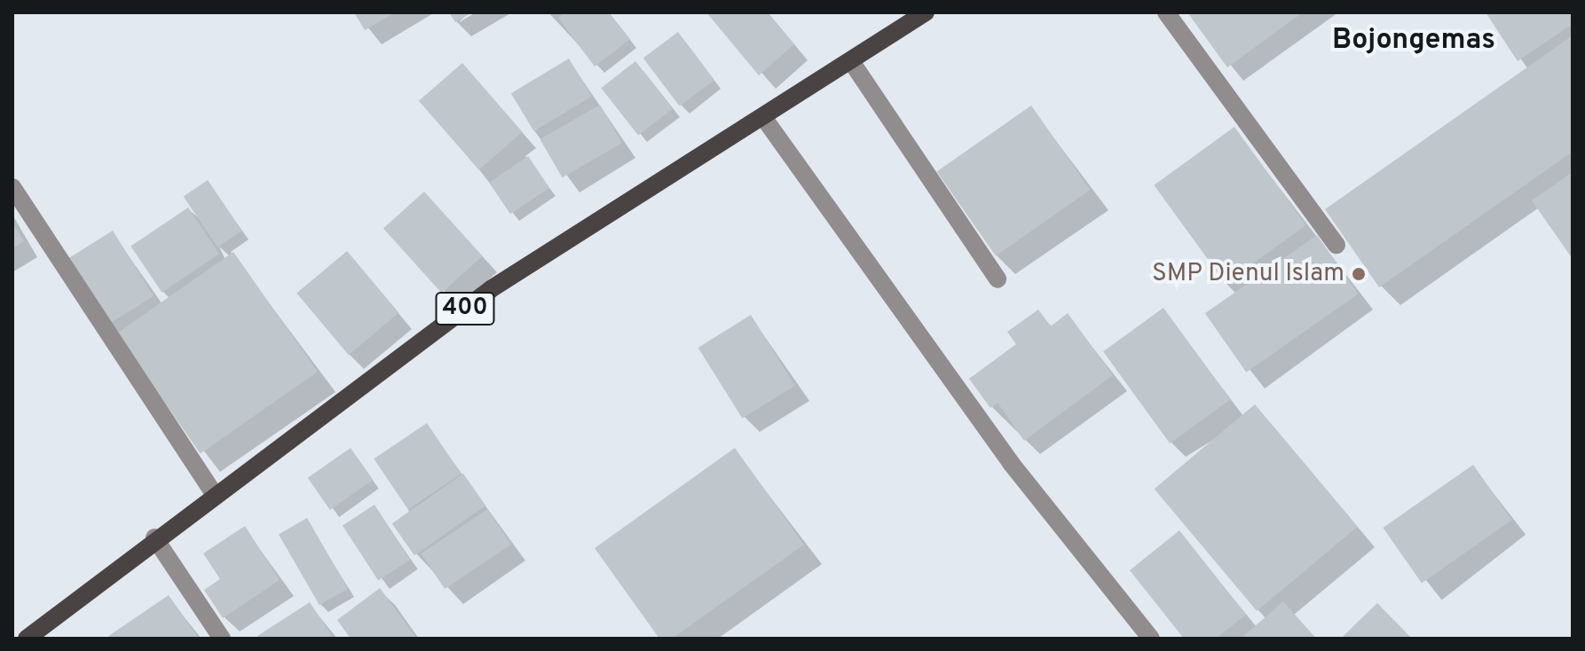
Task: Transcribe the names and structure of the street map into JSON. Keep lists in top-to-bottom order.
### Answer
{
  "streets": {
    "main road": ["400"]
  },
  "districts": ["Bojongemas"],
  "places": ["SMP Dienul Islam"]
}
